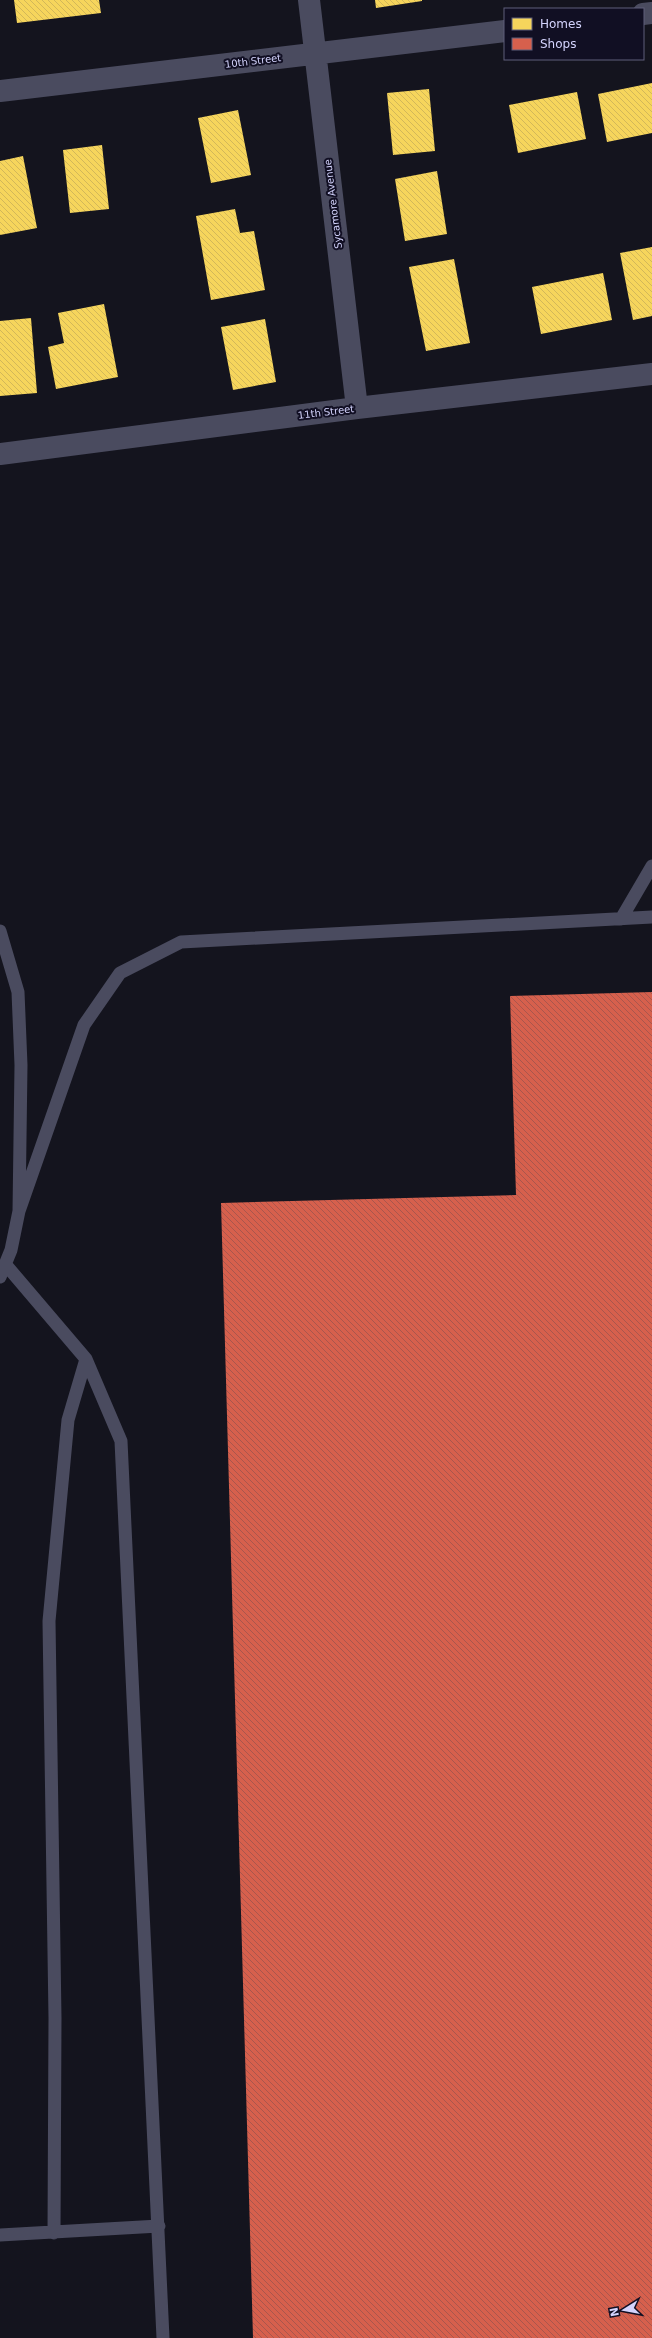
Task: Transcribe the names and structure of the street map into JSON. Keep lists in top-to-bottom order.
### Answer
{
  "streets": {
    "street": ["10th Street", "Sycamore Avenue", "11th Street"]
  },
  "crossings": [
    ["10th Street", "Sycamore Avenue"],
    ["Sycamore Avenue", "11th Street"]
  ],
  "legend": ["Homes", "Shops"],
  "north": "left"
}
